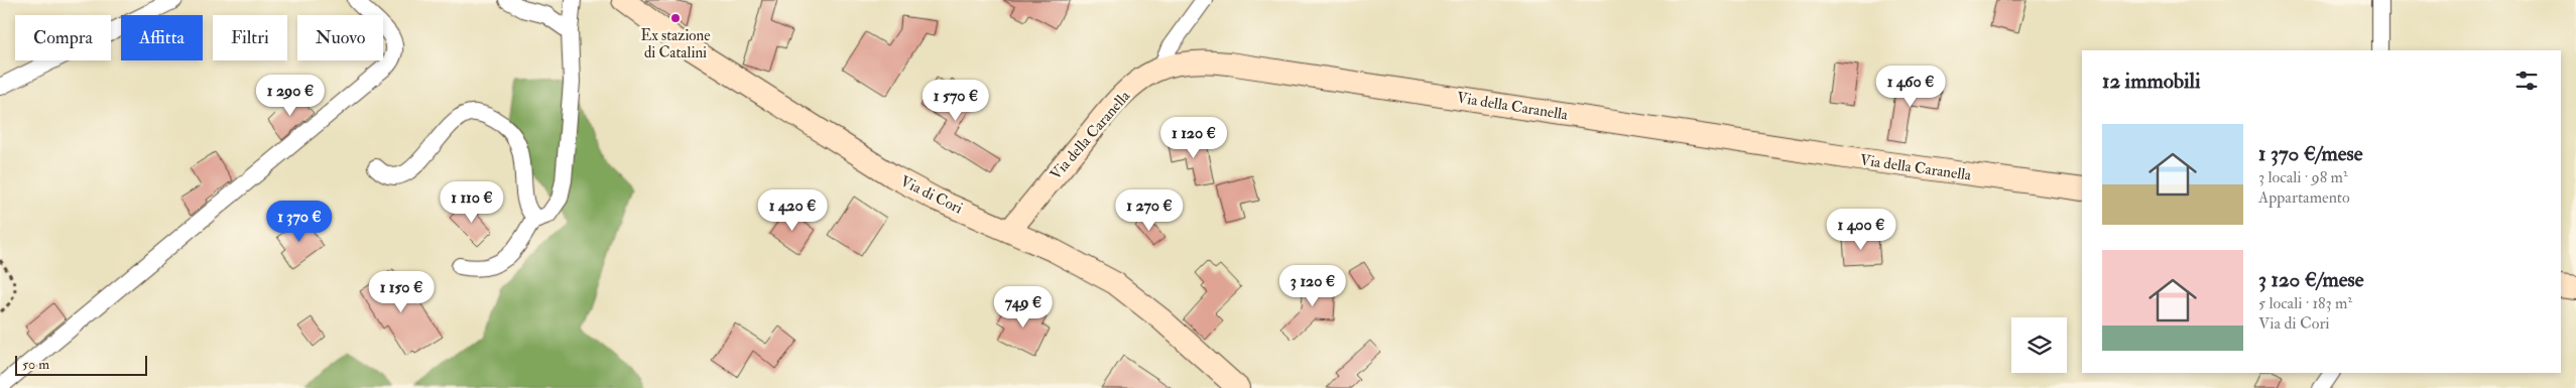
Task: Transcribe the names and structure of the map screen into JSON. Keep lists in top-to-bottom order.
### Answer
{
  "streets": {
    "main road": ["Via della Caranella", "Via di Cori"]
  },
  "crossings": [
    ["Via della Caranella", "Via di Cori"]
  ],
  "places": ["Ex stazione di Catalini"],
  "scale_bar": "50 m",
  "page": {
    "chip": [
      "Compra",
      "Affitta",
      "Filtri",
      "Nuovo"
    ],
    "heading": "12 immobili",
    "price": [
      "1 460 €",
      "1 290 €",
      "1 570 €",
      "1 120 €",
      "1 110 €",
      "1 420 €",
      "1 270 €",
      "1 370 €",
      "1 400 €",
      "3 120 €",
      "1 150 €",
      "749 €"
    ],
    "list": [
      {
        "name": "1 370 €/mese",
        "note": "3 locali · 98 m² · Appartamento"
      },
      {
        "name": "3 120 €/mese",
        "note": "5 locali · 183 m² · Via di Cori"
      }
    ],
    "scale": "50 m"
  }
}
